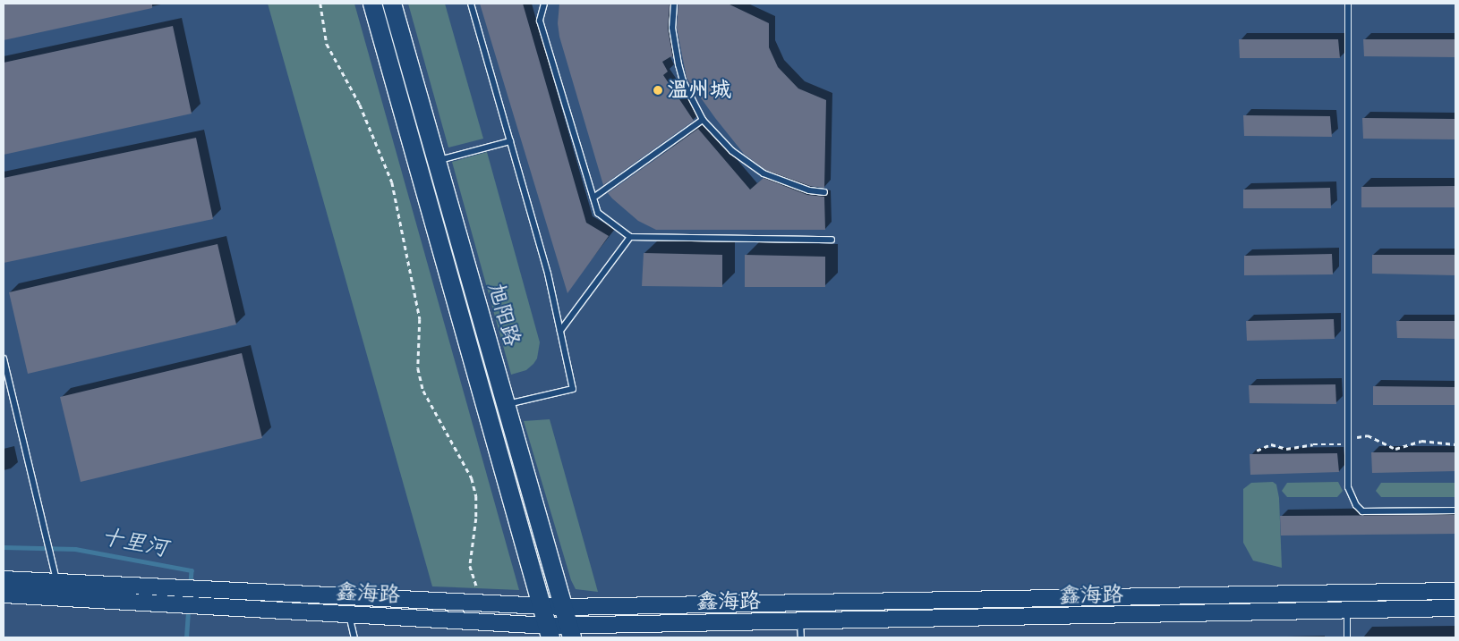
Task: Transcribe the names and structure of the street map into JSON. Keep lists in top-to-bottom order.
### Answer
{
  "streets": {
    "main road": ["旭阳路"],
    "street": ["鑫海路"]
  },
  "crossings": [
    ["旭阳路", "鑫海路"]
  ],
  "water": ["十里河"],
  "places": ["温州城"]
}
